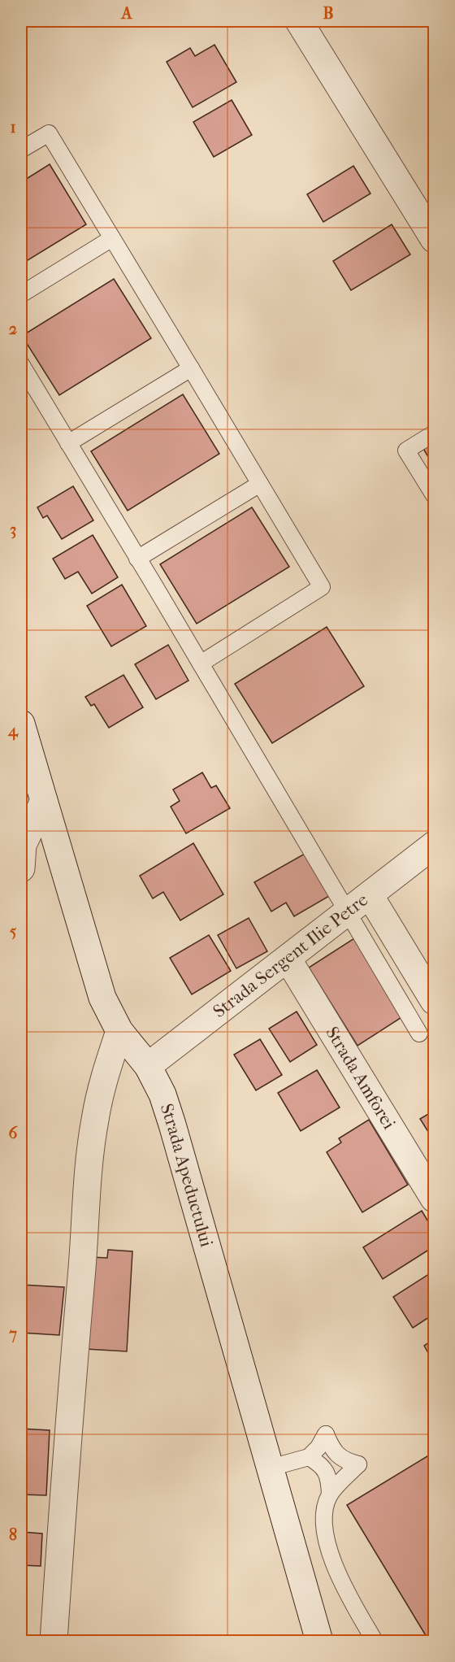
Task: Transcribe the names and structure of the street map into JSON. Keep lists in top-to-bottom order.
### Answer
{
  "streets": {
    "street": ["Strada Sergent Ilie Petre", "Strada Amforei", "Strada Apeductului"]
  },
  "crossings": [
    ["Strada Sergent Ilie Petre", "Strada Amforei"],
    ["Strada Sergent Ilie Petre", "Strada Apeductului"]
  ],
  "grid": {
    "columns": ["A", "B"],
    "rows": [
      "1",
      "2",
      "3",
      "4",
      "5",
      "6",
      "7",
      "8"
    ]
  }
}
